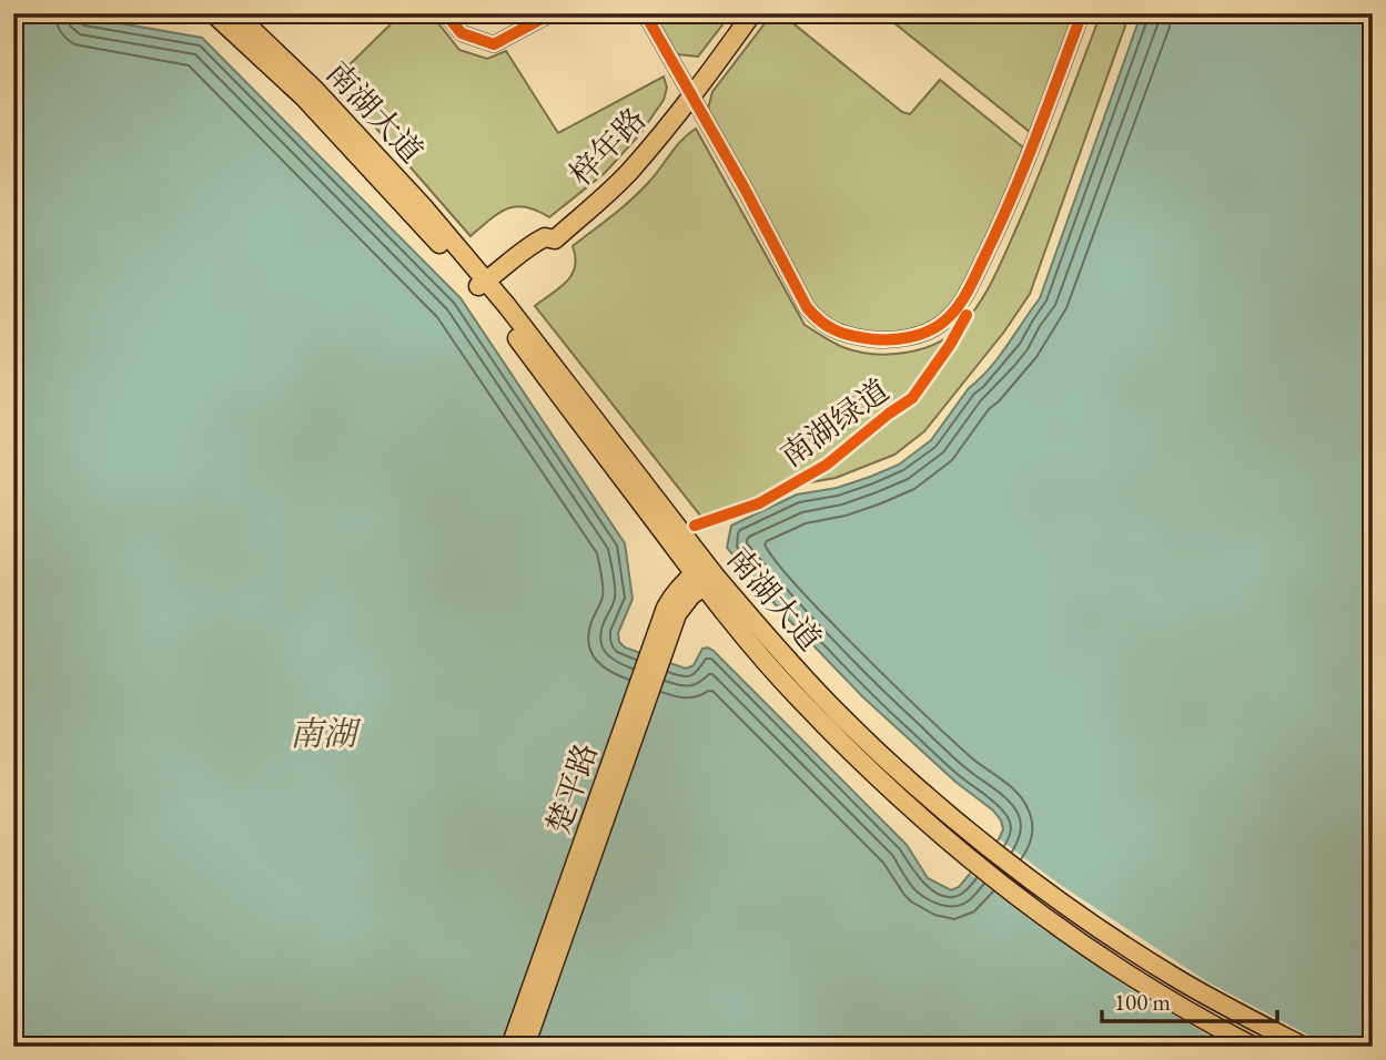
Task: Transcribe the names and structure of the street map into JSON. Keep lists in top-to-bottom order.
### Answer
{
  "streets": {
    "main road": ["南湖大道", "梓年路", "楚平路"],
    "cycle path": ["南湖绿道"]
  },
  "crossings": [
    ["南湖大道", "梓年路"],
    ["南湖大道", "楚平路"]
  ],
  "water": ["南湖"],
  "scale_bar": "100 m"
}
